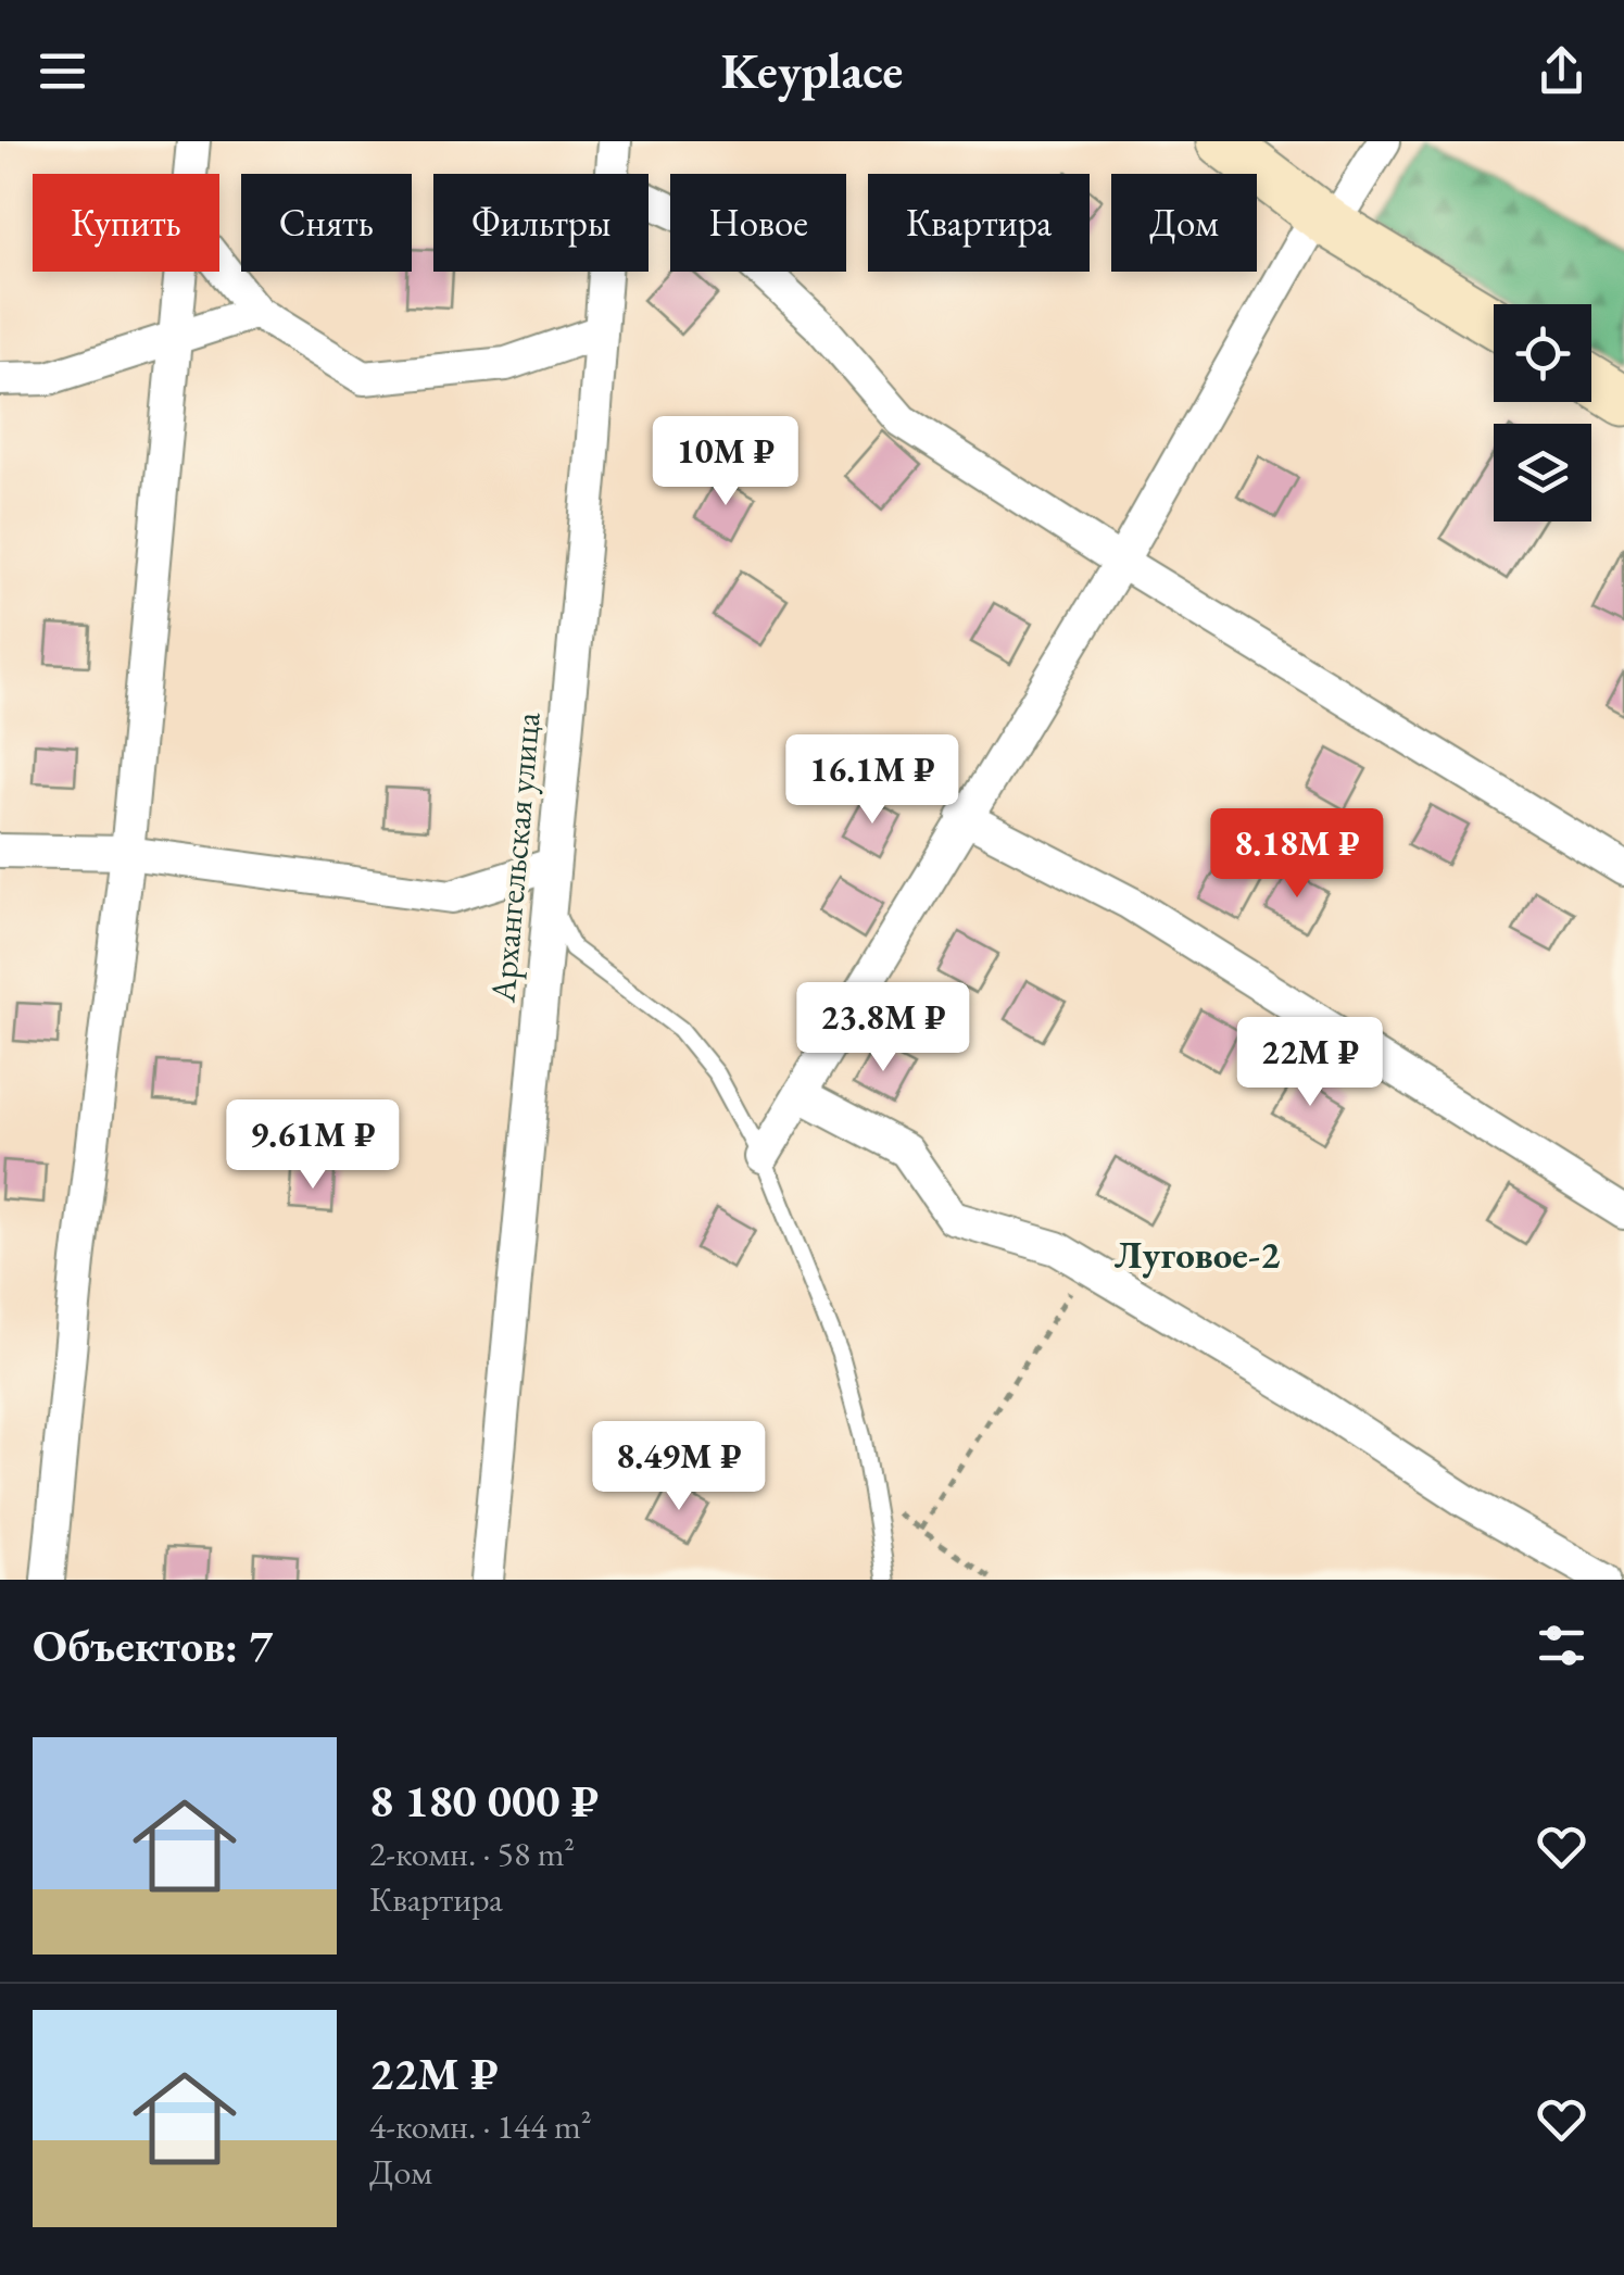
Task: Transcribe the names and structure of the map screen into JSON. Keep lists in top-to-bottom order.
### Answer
{
  "streets": {
    "street": ["Архангельская улица"]
  },
  "districts": ["Луговое-2"],
  "page": {
    "header": "Keyplace",
    "chip": [
      "Купить",
      "Снять",
      "Фильтры",
      "Новое",
      "Квартира",
      "Дом"
    ],
    "price": [
      "10M ₽",
      "16.1M ₽",
      "8.18M ₽",
      "23.8M ₽",
      "22M ₽",
      "9.61M ₽",
      "8.49M ₽"
    ],
    "heading": "Объектов: 7",
    "list": [
      {
        "name": "8 180 000 ₽",
        "note": "2-комн. · 58 m² · Квартира"
      },
      {
        "name": "22M ₽",
        "note": "4-комн. · 144 m² · Дом"
      }
    ]
  }
}
